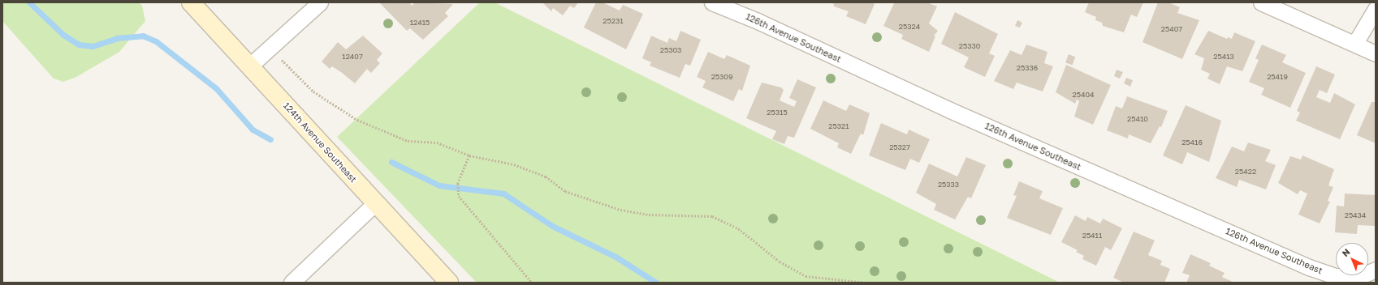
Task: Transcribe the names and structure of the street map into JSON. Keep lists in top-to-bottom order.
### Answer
{
  "streets": {
    "street": ["126th Avenue Southeast", "124th Avenue Southeast"]
  },
  "house_numbers": [
    "25231",
    "12415",
    "25324",
    "25407",
    "25330",
    "25303",
    "12407",
    "25413",
    "25336",
    "25309",
    "25419",
    "25404",
    "25315",
    "25410",
    "25321",
    "25416",
    "25327",
    "25422",
    "25333",
    "25434",
    "25411"
  ],
  "north": "top left"
}
